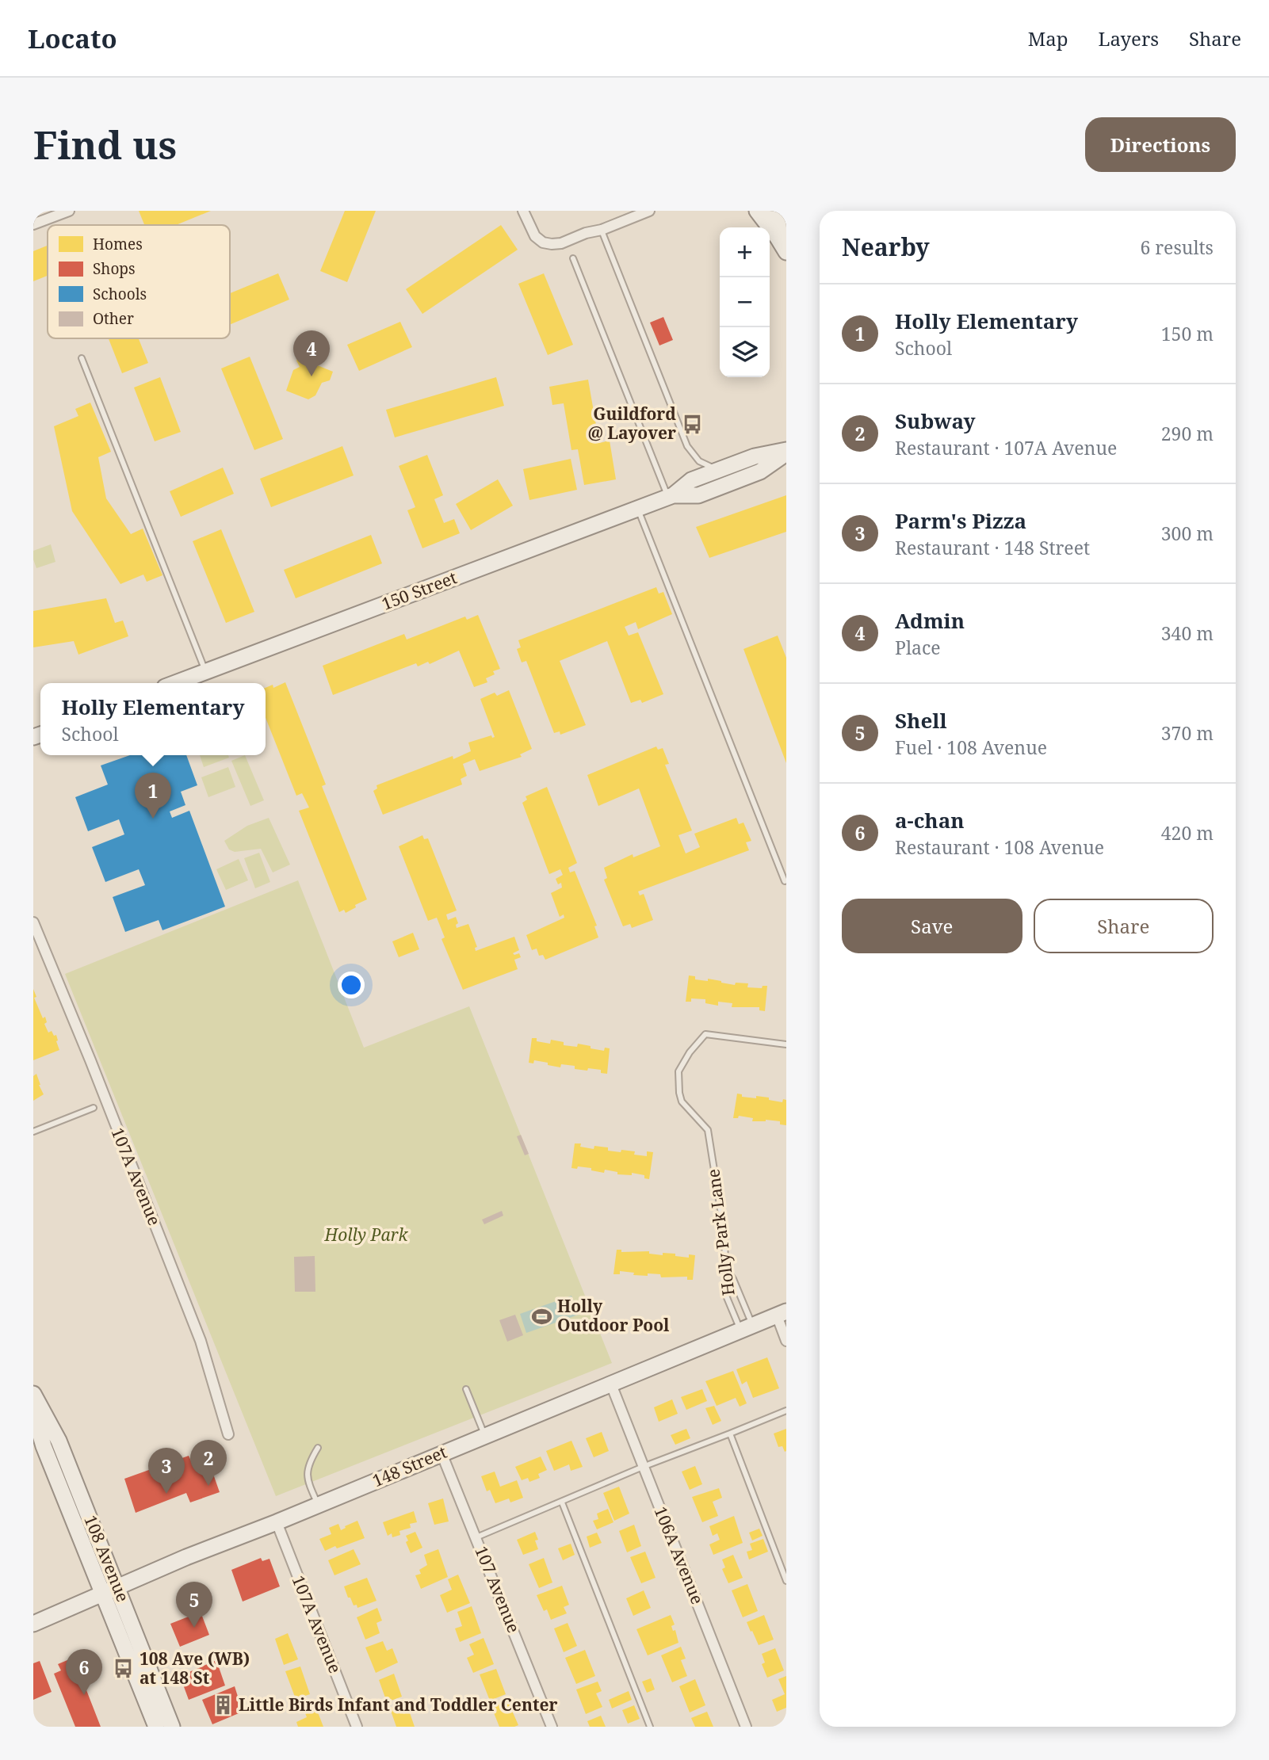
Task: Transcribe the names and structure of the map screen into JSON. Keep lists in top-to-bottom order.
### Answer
{
  "streets": {
    "main road": ["150 Street", "148 Street", "108 Avenue"],
    "street": ["107A Avenue", "106A Avenue", "107 Avenue"],
    "lane": ["Holly Park Lane"]
  },
  "crossings": [
    ["107A Avenue", "148 Street"],
    ["Holly Park Lane", "148 Street"],
    ["148 Street", "106A Avenue"],
    ["148 Street", "108 Avenue"],
    ["148 Street", "107 Avenue"]
  ],
  "parks": ["Holly Park"],
  "places": {
    "bus stop": ["Guildford @ Layover", "108 Ave (WB) at 148 St"],
    "sports": ["Holly Outdoor Pool"],
    "building": ["Little Birds Infant and Toddler Center"]
  },
  "legend": [
    "Homes",
    "Shops",
    "Schools",
    "Other"
  ],
  "page": {
    "header": "Locato",
    "nav": ["Map", "Layers", "Share"],
    "buttons": [
      "Directions",
      ["Save", "Share"]
    ],
    "title": "Find us",
    "heading": ["Nearby", "6 results"],
    "map_buttons": ["+", "−"],
    "list": [
      {
        "mark": "1",
        "name": "Holly Elementary",
        "note": "School",
        "value": "150 m"
      },
      {
        "mark": "2",
        "name": "Subway",
        "note": "Restaurant · 107A Avenue",
        "value": "290 m"
      },
      {
        "mark": "3",
        "name": "Parm's Pizza",
        "note": "Restaurant · 148 Street",
        "value": "300 m"
      },
      {
        "mark": "4",
        "name": "Admin",
        "note": "Place",
        "value": "340 m"
      },
      {
        "mark": "5",
        "name": "Shell",
        "note": "Fuel · 108 Avenue",
        "value": "370 m"
      },
      {
        "mark": "6",
        "name": "a-chan",
        "note": "Restaurant · 108 Avenue",
        "value": "420 m"
      }
    ],
    "pins": [
      "4",
      "1",
      "2",
      "3",
      "5",
      "6"
    ],
    "popup": ["Holly Elementary", "School"]
  }
}
